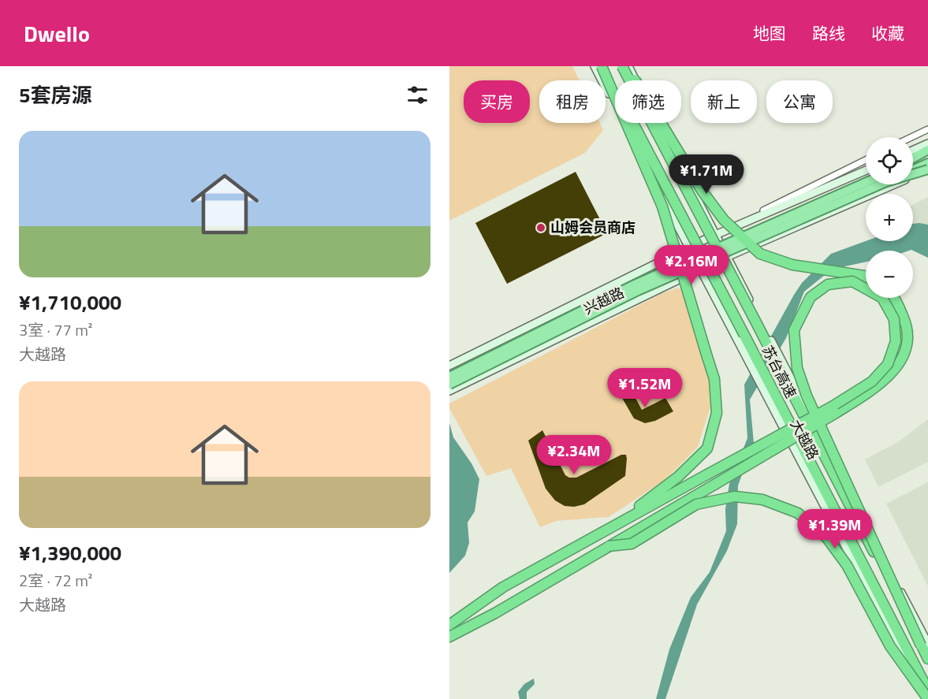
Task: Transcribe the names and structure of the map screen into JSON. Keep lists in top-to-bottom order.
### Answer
{
  "streets": {
    "highway": ["苏台高速"],
    "main road": ["兴越路", "大越路"]
  },
  "crossings": [
    ["兴越路", "大越路"],
    ["苏台高速", "大越路"]
  ],
  "places": ["山姆会员商店"],
  "page": {
    "header": "Dwello",
    "nav": ["地图", "路线", "收藏"],
    "heading": "5套房源",
    "chip": [
      "买房",
      "租房",
      "筛选",
      "新上",
      "公寓"
    ],
    "list": [
      {
        "name": "¥1,710,000",
        "note": "3室 · 77 m² · 大越路"
      },
      {
        "name": "¥1,390,000",
        "note": "2室 · 72 m² · 大越路"
      }
    ],
    "map_buttons": ["+", "−"],
    "price": [
      "¥1.71M",
      "¥2.16M",
      "¥1.52M",
      "¥2.34M",
      "¥1.39M"
    ]
  }
}
